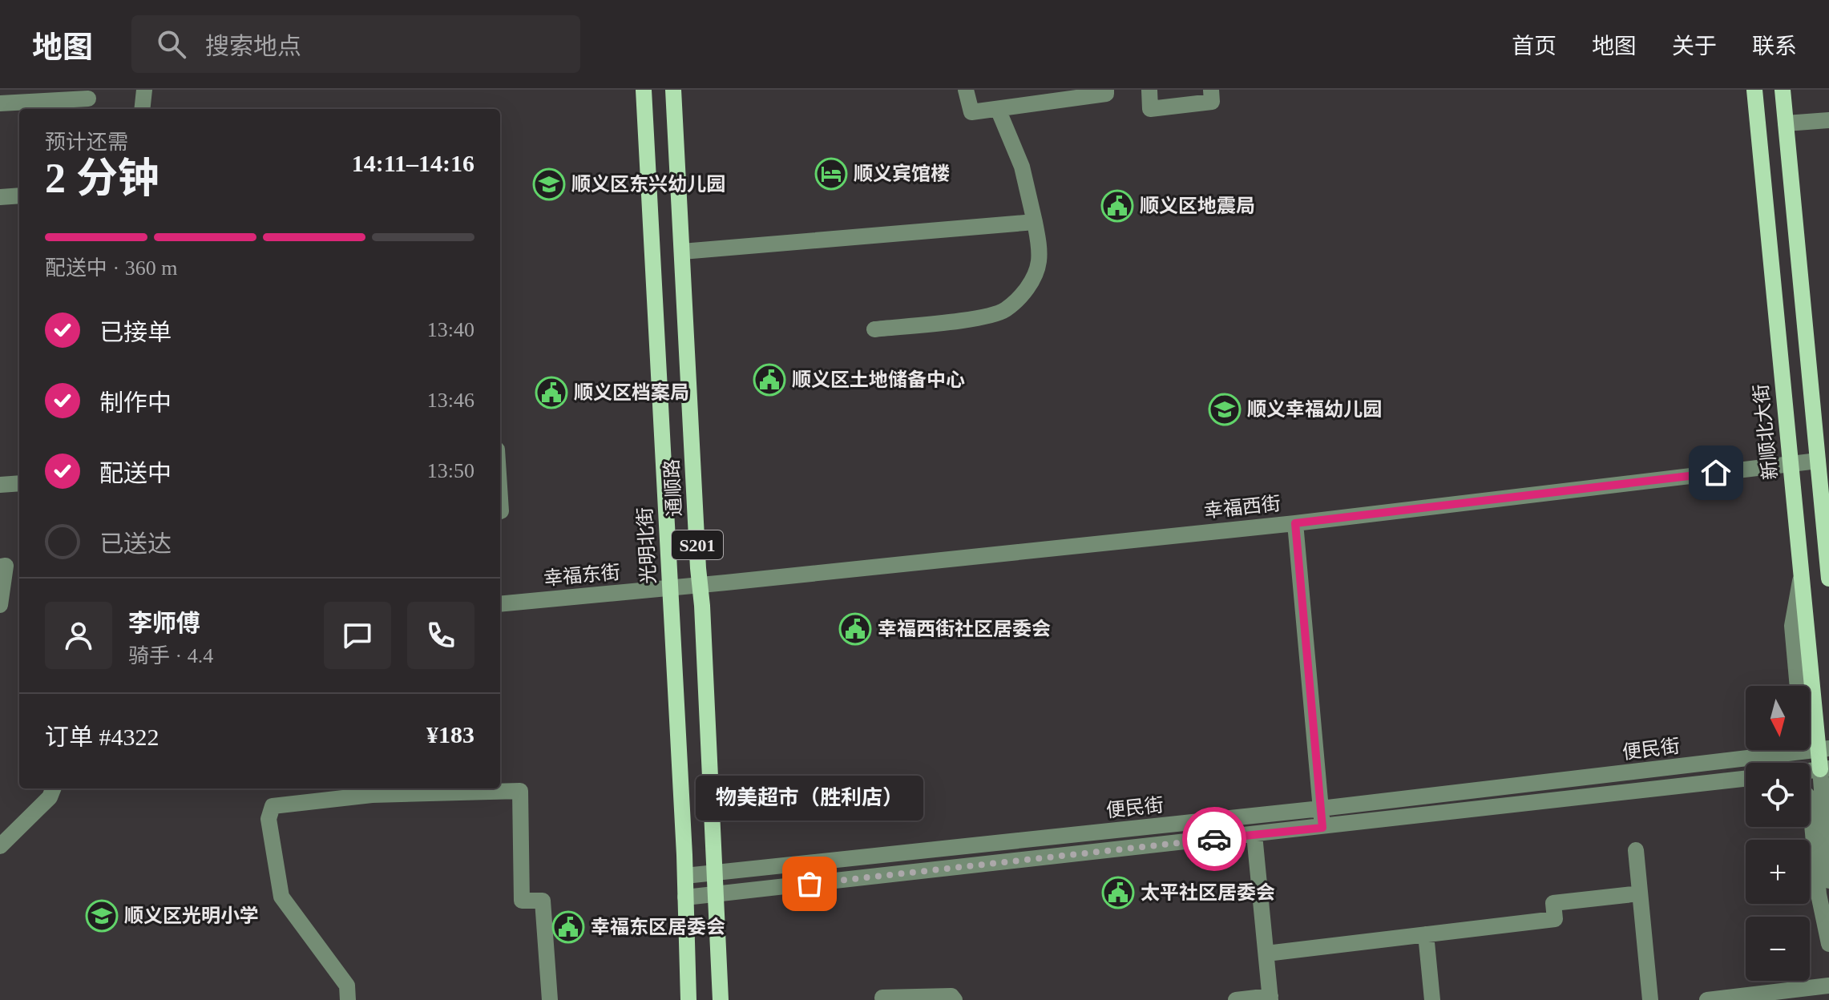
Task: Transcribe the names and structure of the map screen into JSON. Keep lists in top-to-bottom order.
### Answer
{
  "streets": {
    "main road": [
      "新顺北大街",
      "通顺路",
      "S201",
      "光明北街"
    ],
    "street": ["幸福西街", "幸福东街", "便民街"]
  },
  "crossings": [
    ["新顺北大街", "幸福西街"],
    ["新顺北大街", "便民街"],
    ["通顺路", "幸福西街"],
    ["通顺路", "便民街"],
    ["幸福西街", "光明北街"],
    ["幸福西街", "幸福东街"],
    ["光明北街", "幸福东街"],
    ["光明北街", "便民街"]
  ],
  "places": {
    "hotel": ["顺义宾馆楼"],
    "school or university": ["顺义区东兴幼儿园", "顺义幸福幼儿园", "顺义区光明小学"],
    "public building": [
      "顺义区地震局",
      "顺义区土地储备中心",
      "顺义区档案局",
      "幸福西街社区居委会",
      "太平社区居委会",
      "幸福东区居委会"
    ],
    "other": ["物美超市（胜利店）"]
  },
  "north": "bottom",
  "page": {
    "header": "地图",
    "search": "搜索地点",
    "nav": [
      "首页",
      "地图",
      "关于",
      "联系"
    ],
    "heading": ["2 分钟", "预计还需", "14:11–14:16"],
    "panel": [
      "李师傅",
      "骑手 · 4.4",
      "订单 #4322",
      "¥183"
    ],
    "bar": "配送中 · 360 m",
    "list": [
      ["已接单", "13:40"],
      ["制作中", "13:46"],
      ["配送中", "13:50"],
      "已送达"
    ],
    "map_buttons": ["+", "−"],
    "bubble": "物美超市（胜利店）"
  }
}
